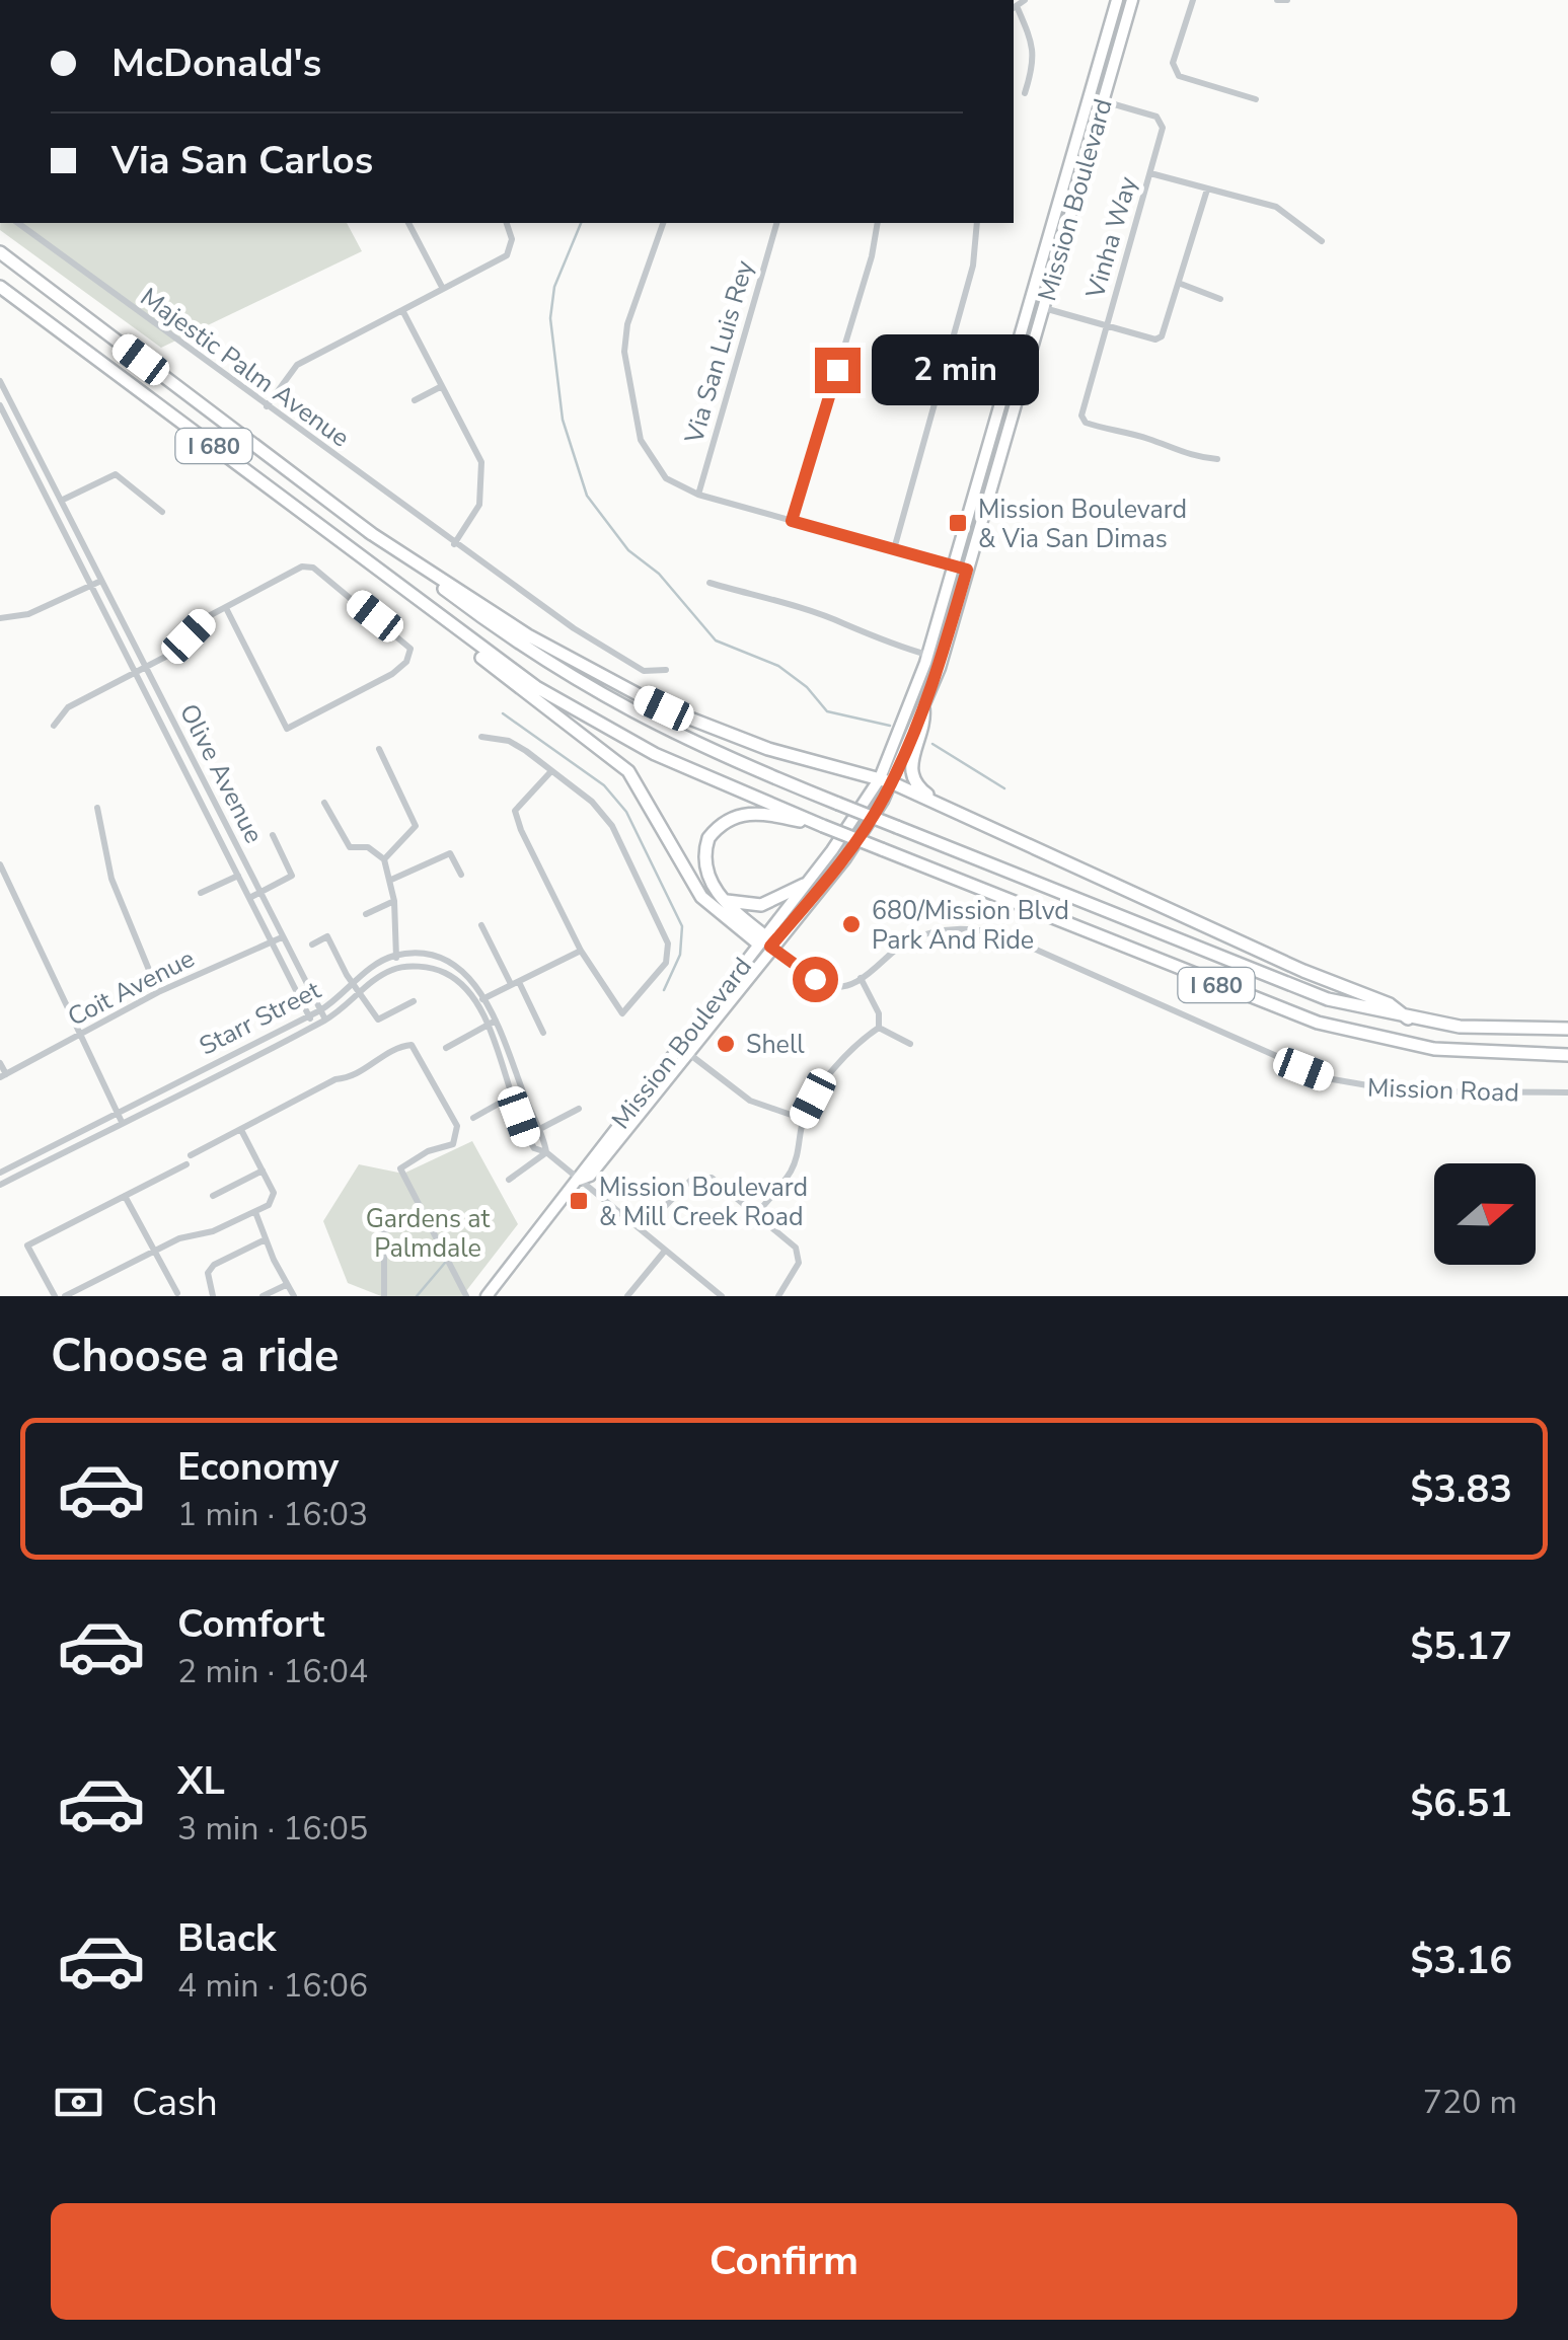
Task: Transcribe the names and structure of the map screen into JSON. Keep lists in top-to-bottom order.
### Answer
{
  "streets": {
    "highway": ["I 680"],
    "main road": ["Mission Boulevard"],
    "street": [
      "Vinha Way",
      "Via San Luis Rey",
      "Majestic Palm Avenue",
      "Olive Avenue",
      "Coit Avenue",
      "Starr Street",
      "Mission Road"
    ]
  },
  "crossings": [
    ["Mission Boulevard", "Vinha Way"],
    ["Olive Avenue", "Coit Avenue"],
    ["Olive Avenue", "Starr Street"]
  ],
  "parks": ["Gardens at Palmdale"],
  "places": {
    "transit": ["Mission Boulevard & Via San Dimas", "Mission Boulevard & Mill Creek Road"],
    "other": ["680/Mission Blvd Park And Ride", "Shell"]
  },
  "north": "right",
  "page": {
    "banner": ["McDonald's", "Via San Carlos"],
    "bubble": "2 min",
    "heading": "Choose a ride",
    "list": [
      {
        "name": "Economy",
        "note": "1 min · 16:03",
        "value": "$3.83"
      },
      {
        "name": "Comfort",
        "note": "2 min · 16:04",
        "value": "$5.17"
      },
      {
        "name": "XL",
        "note": "3 min · 16:05",
        "value": "$6.51"
      },
      {
        "name": "Black",
        "note": "4 min · 16:06",
        "value": "$3.16"
      }
    ],
    "pay": ["Cash", "720 m"],
    "buttons": "Confirm"
  }
}
